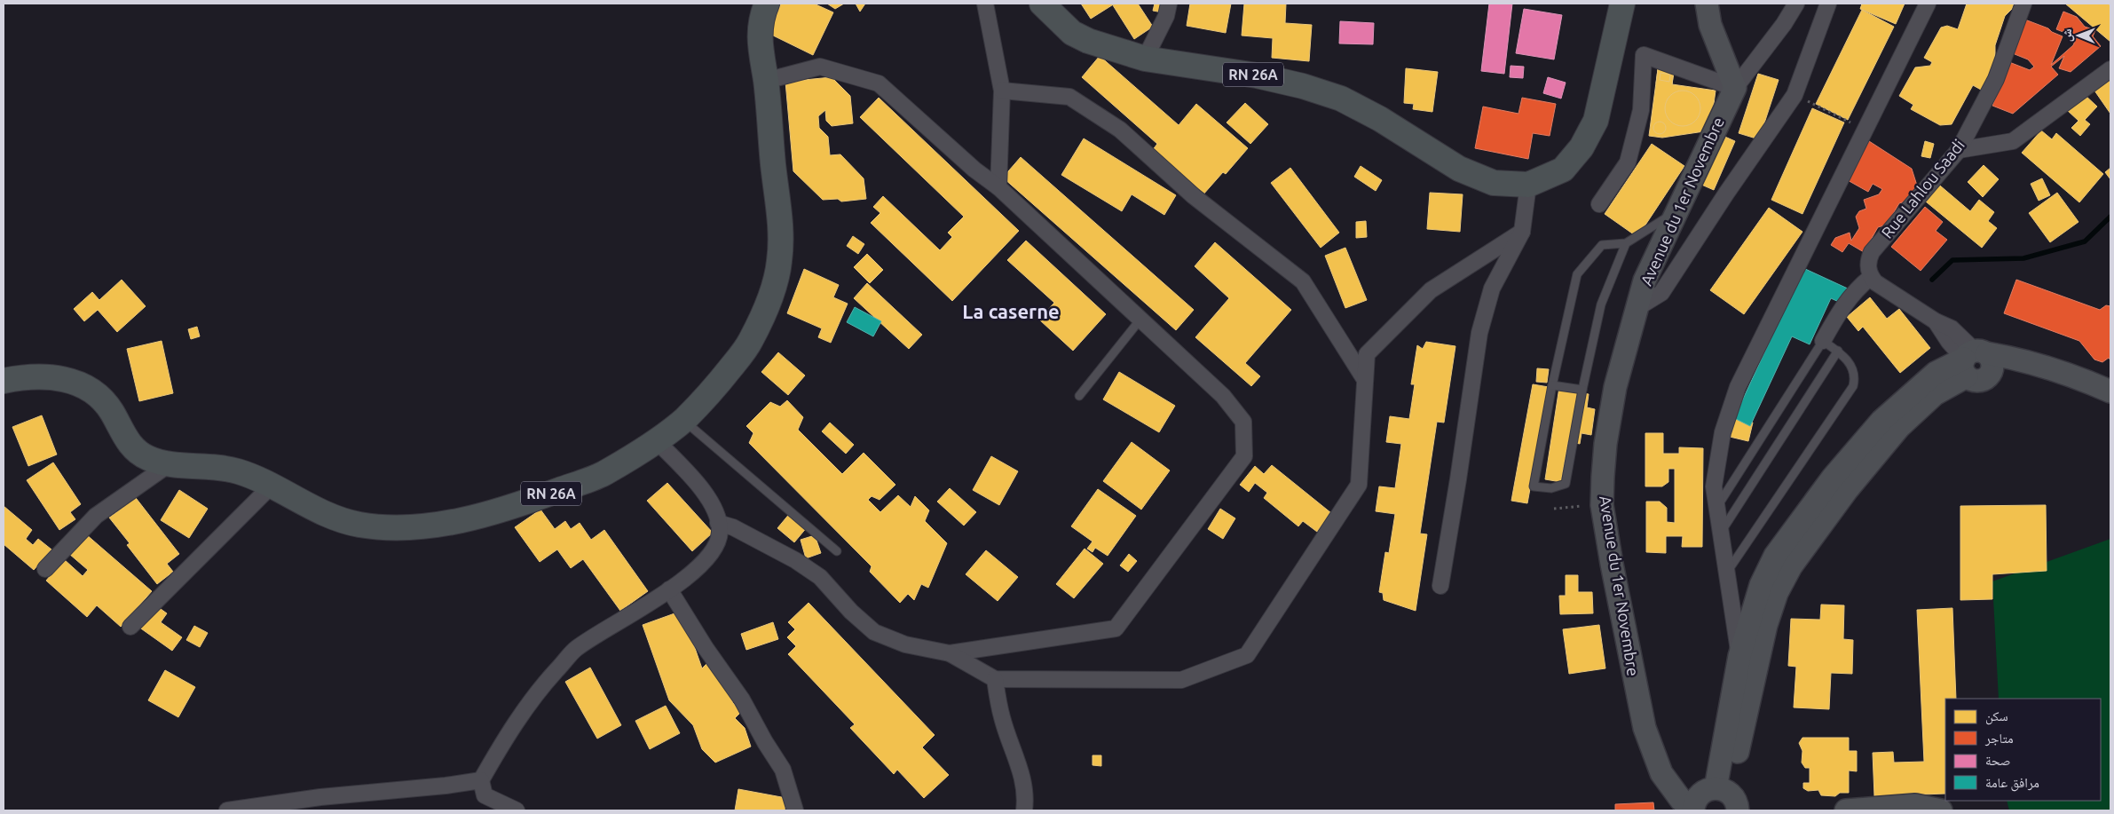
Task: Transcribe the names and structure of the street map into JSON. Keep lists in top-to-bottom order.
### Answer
{
  "streets": {
    "main road": ["RN 26A"],
    "street": ["Rue Lahlou Saadi", "Avenue du 1er Novembre"]
  },
  "districts": ["La caserne"],
  "legend": [
    "سكن",
    "متاجر",
    "صحة",
    "مرافق عامة"
  ],
  "north": "left"
}
